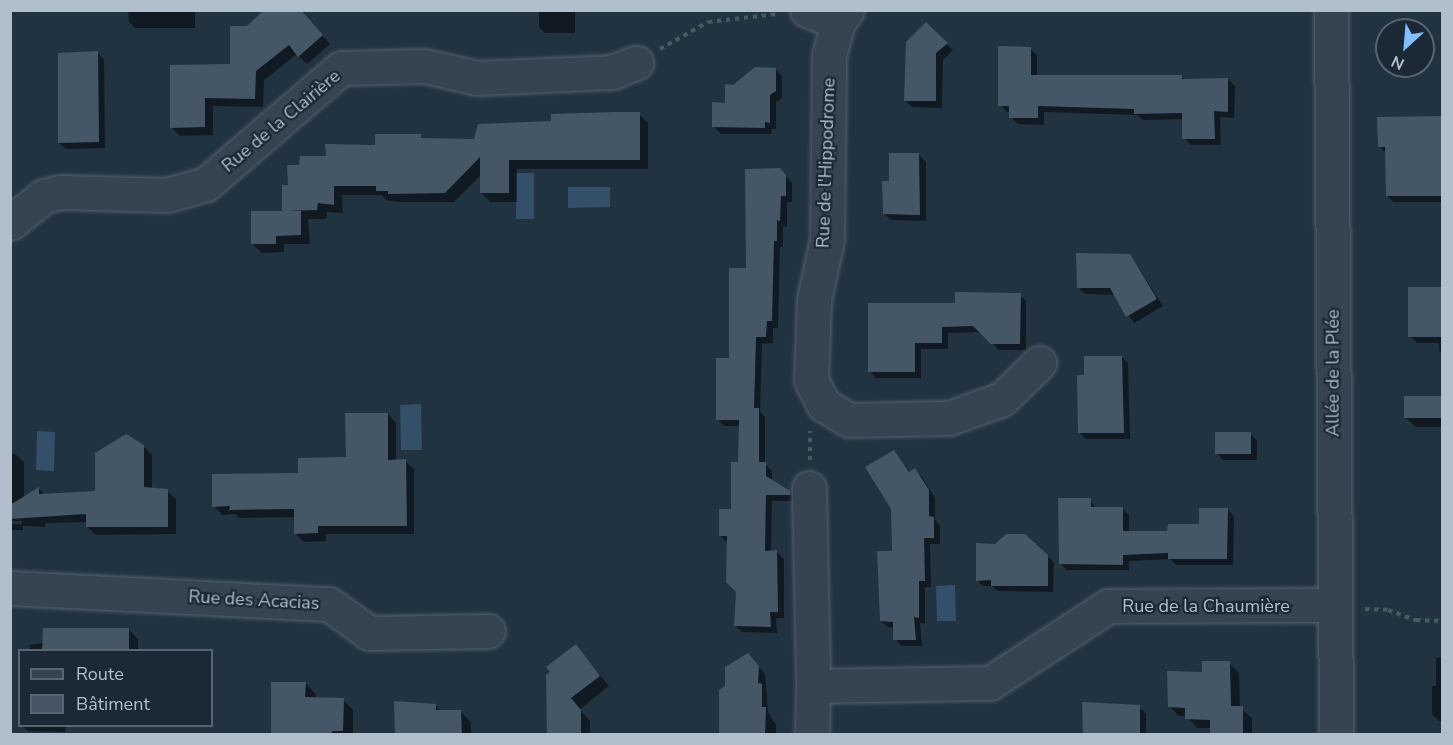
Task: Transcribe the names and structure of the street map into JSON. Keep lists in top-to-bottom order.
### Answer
{
  "streets": {
    "street": [
      "Rue de la Clairière",
      "Rue de l'Hippodrome",
      "Allée de la Plée",
      "Rue des Acacias",
      "Rue de la Chaumière"
    ]
  },
  "crossings": [
    ["Allée de la Plée", "Rue de la Chaumière"]
  ],
  "legend": ["Route", "Bâtiment"],
  "north": "bottom left"
}
